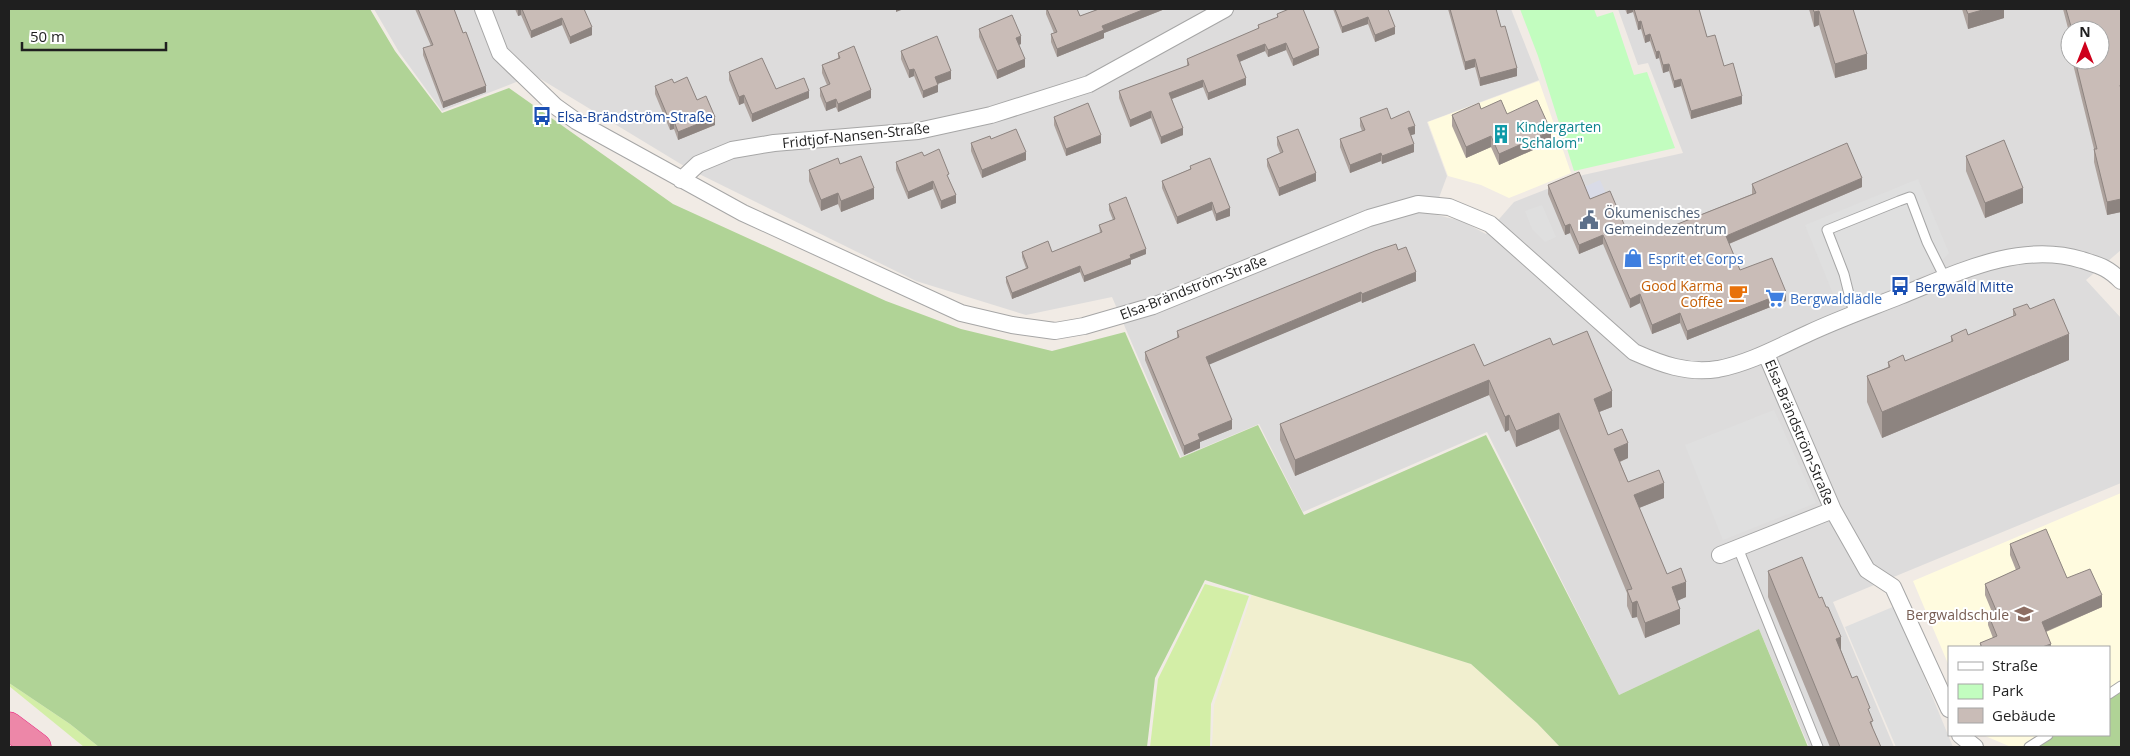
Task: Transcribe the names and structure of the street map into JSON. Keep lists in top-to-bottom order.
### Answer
{
  "streets": {
    "street": ["Fridtjof-Nansen-Straße", "Elsa-Brändström-Straße"]
  },
  "crossings": [
    ["Fridtjof-Nansen-Straße", "Elsa-Brändström-Straße"]
  ],
  "places": {
    "bus stop": ["Elsa-Brändström-Straße", "Bergwald Mitte"],
    "building": ["Kindergarten \"Schalom\""],
    "public building": ["Ökumenisches Gemeindezentrum"],
    "shop": ["Esprit et Corps"],
    "cafe": ["Good Karma Coffee"],
    "supermarket": ["Bergwaldlädle"],
    "school or university": ["Bergwaldschule"]
  },
  "legend": ["Straße", "Park", "Gebäude"],
  "scale_bar": "50 m",
  "north": "top"
}
